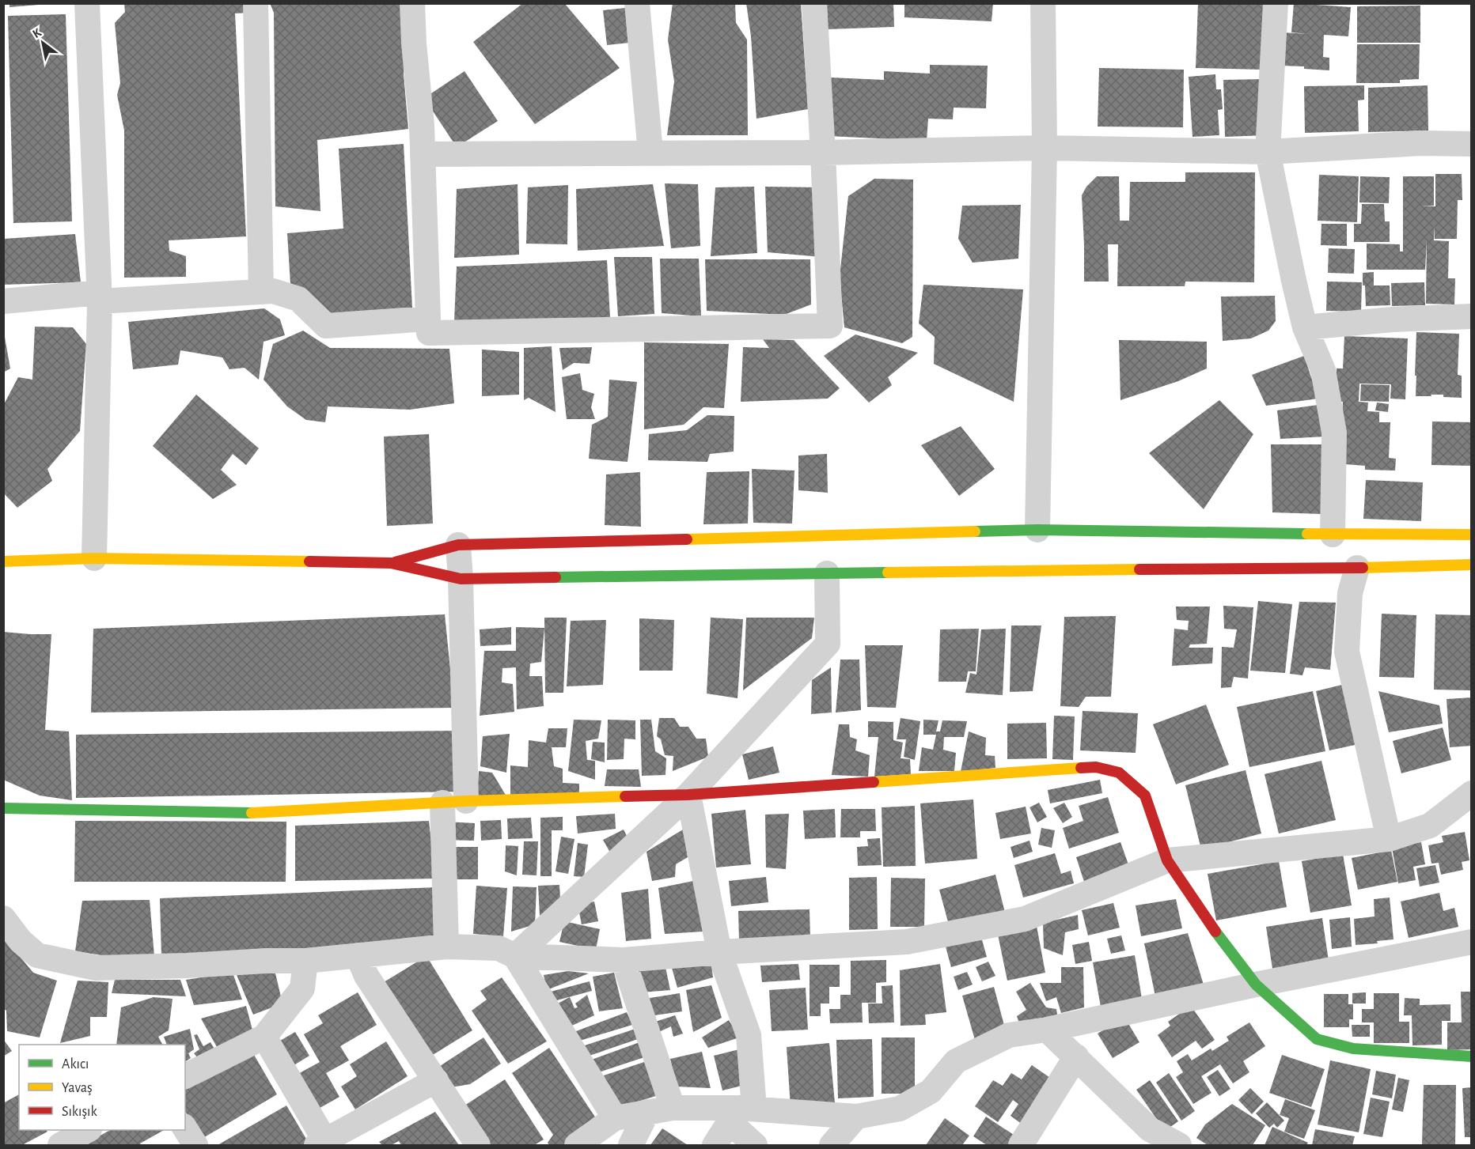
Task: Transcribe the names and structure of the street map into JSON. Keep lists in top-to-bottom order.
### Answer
{
  "legend": ["Akıcı", "Yavaş", "Sıkışık"],
  "north": "top left"
}
